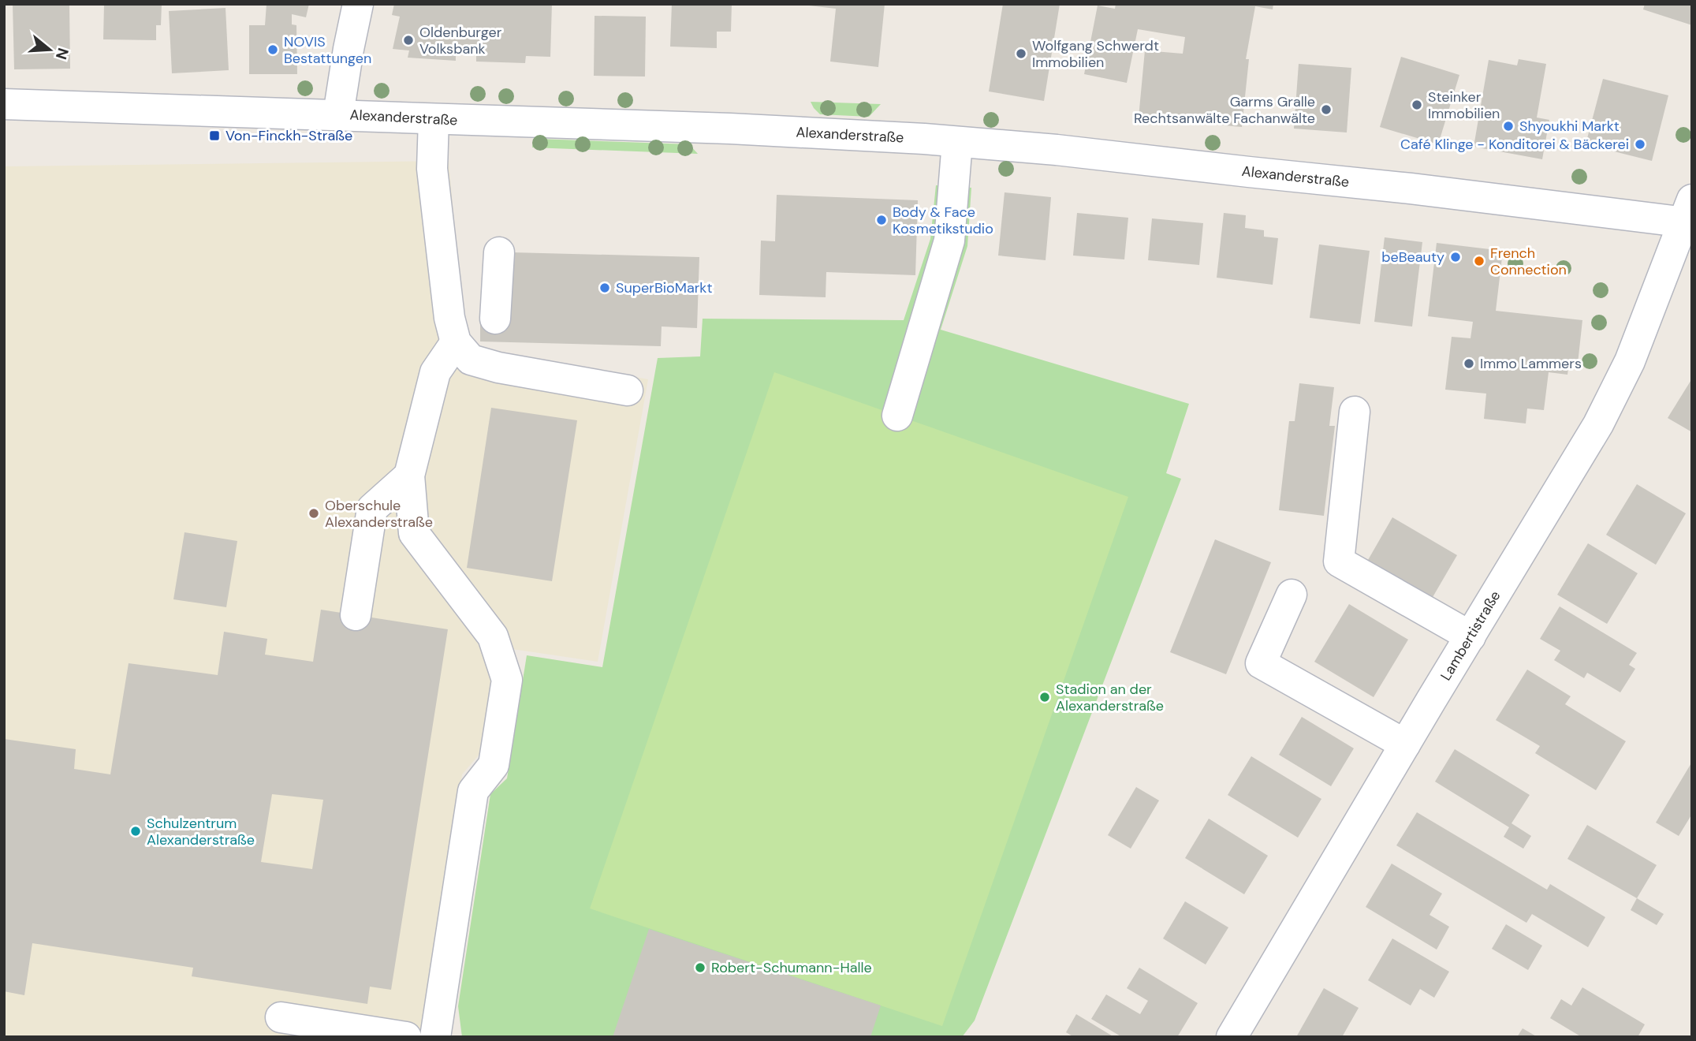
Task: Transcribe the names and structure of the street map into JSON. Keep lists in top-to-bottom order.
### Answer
{
  "streets": {
    "street": ["Alexanderstraße", "Lambertistraße"]
  },
  "crossings": [
    ["Alexanderstraße", "Lambertistraße"]
  ],
  "places": {
    "other": [
      "Oldenburger Volksbank",
      "NOVIS Bestattungen",
      "Wolfgang Schwerdt Immobilien",
      "Steinker Immobilien",
      "Garms Gralle Rechtsanwälte Fachanwälte",
      "Shyoukhi Markt",
      "Café Klinge - Konditorei & Bäckerei",
      "Body & Face Kosmetikstudio",
      "beBeauty",
      "French Connection",
      "SuperBioMarkt",
      "Immo Lammers",
      "Oberschule Alexanderstraße",
      "Stadion an der Alexanderstraße",
      "Schulzentrum Alexanderstraße",
      "Robert-Schumann-Halle"
    ],
    "transit": ["Von-Finckh-Straße"]
  },
  "north": "right"
}
